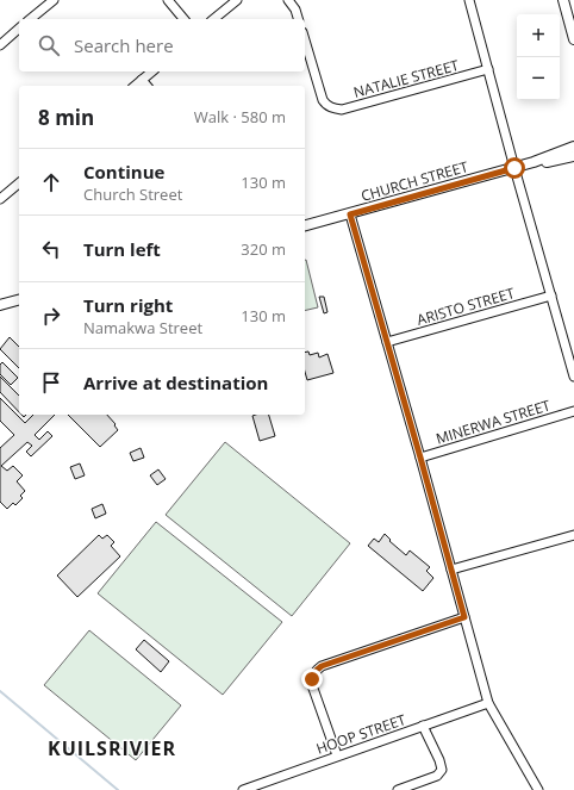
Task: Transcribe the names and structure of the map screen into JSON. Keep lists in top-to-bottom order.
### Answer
{
  "streets": {
    "street": [
      "NATALIE STREET",
      "CHURCH STREET",
      "ARISTO STREET",
      "MINERWA STREET",
      "HOOP STREET"
    ]
  },
  "districts": ["KUILSRIVIER"],
  "page": {
    "map_buttons": ["+", "−"],
    "search": "Search here",
    "heading": ["8 min", "Walk · 580 m"],
    "list": [
      ["Continue", "Church Street", "130 m"],
      ["Turn left", "320 m"],
      ["Turn right", "Namakwa Street", "130 m"],
      "Arrive at destination"
    ]
  }
}
